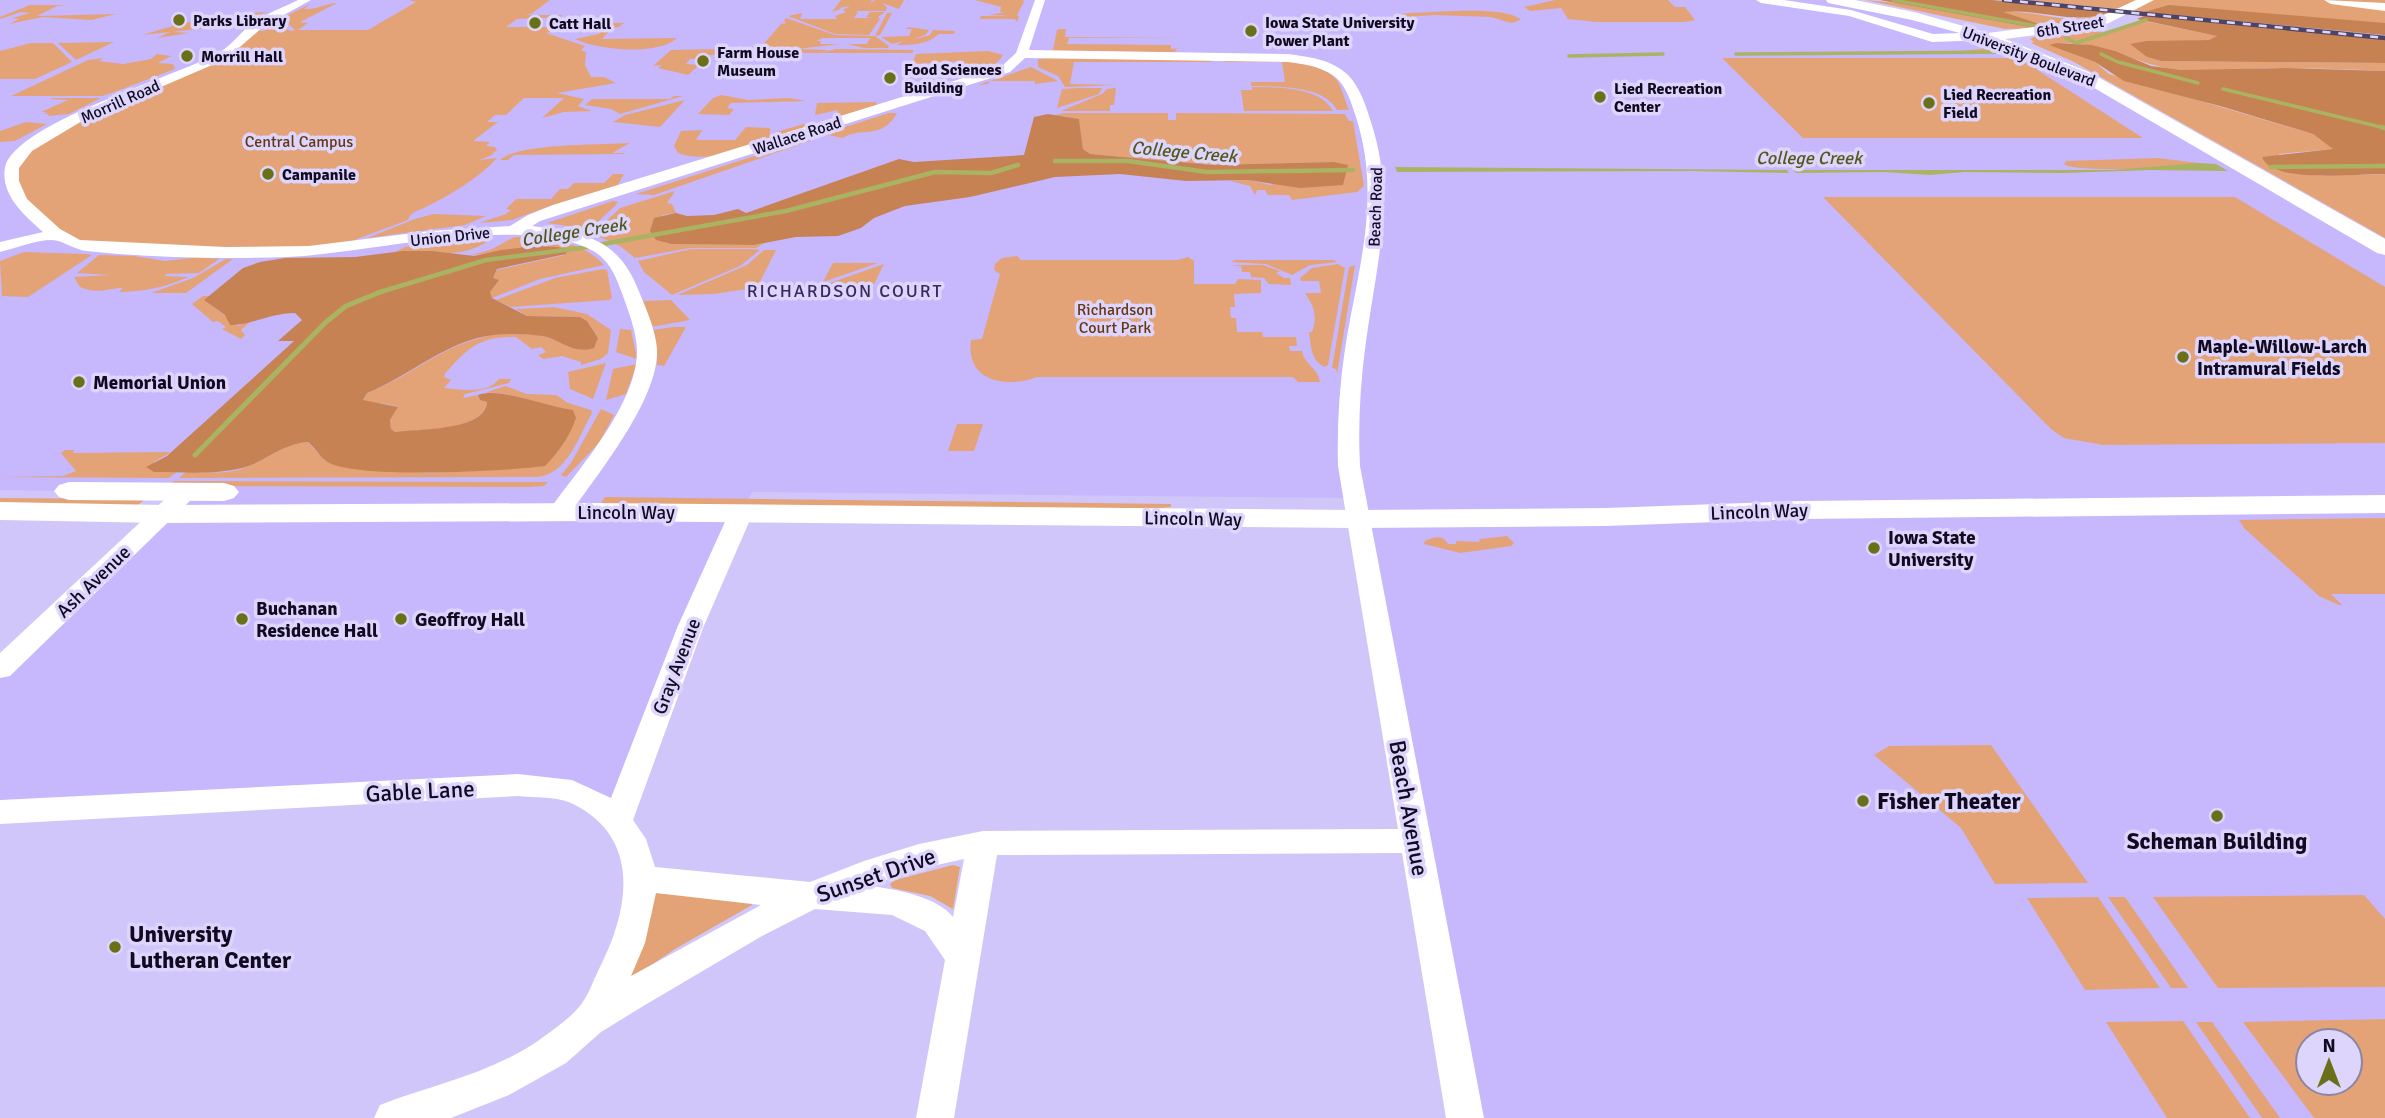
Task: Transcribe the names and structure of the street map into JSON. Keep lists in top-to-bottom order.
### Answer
{
  "streets": {
    "main road": ["6th Street", "University Boulevard", "Lincoln Way"],
    "street": [
      "Morrill Road",
      "Wallace Road",
      "Beach Road",
      "Union Drive",
      "Ash Avenue",
      "Gray Avenue",
      "Gable Lane",
      "Beach Avenue",
      "Sunset Drive"
    ]
  },
  "crossings": [
    ["6th Street", "University Boulevard"],
    ["Morrill Road", "Union Drive"],
    ["Wallace Road", "Beach Road"],
    ["Wallace Road", "Union Drive"],
    ["Beach Road", "Lincoln Way"],
    ["Beach Road", "Beach Avenue"],
    ["Union Drive", "Lincoln Way"],
    ["Lincoln Way", "Ash Avenue"],
    ["Lincoln Way", "Gray Avenue"],
    ["Lincoln Way", "Beach Avenue"],
    ["Gray Avenue", "Gable Lane"],
    ["Gable Lane", "Sunset Drive"],
    ["Beach Avenue", "Sunset Drive"]
  ],
  "districts": ["RICHARDSON COURT"],
  "water": ["College Creek"],
  "parks": ["Central Campus", "Richardson Court Park"],
  "places": [
    "Parks Library",
    "Catt Hall",
    "Iowa State University Power Plant",
    "Morrill Hall",
    "Farm House Museum",
    "Food Sciences Building",
    "Lied Recreation Center",
    "Lied Recreation Field",
    "Campanile",
    "Maple-Willow-Larch Intramural Fields",
    "Memorial Union",
    "Iowa State University",
    "Buchanan Residence Hall",
    "Geoffroy Hall",
    "Fisher Theater",
    "Scheman Building",
    "University Lutheran Center"
  ],
  "north": "top"
}
